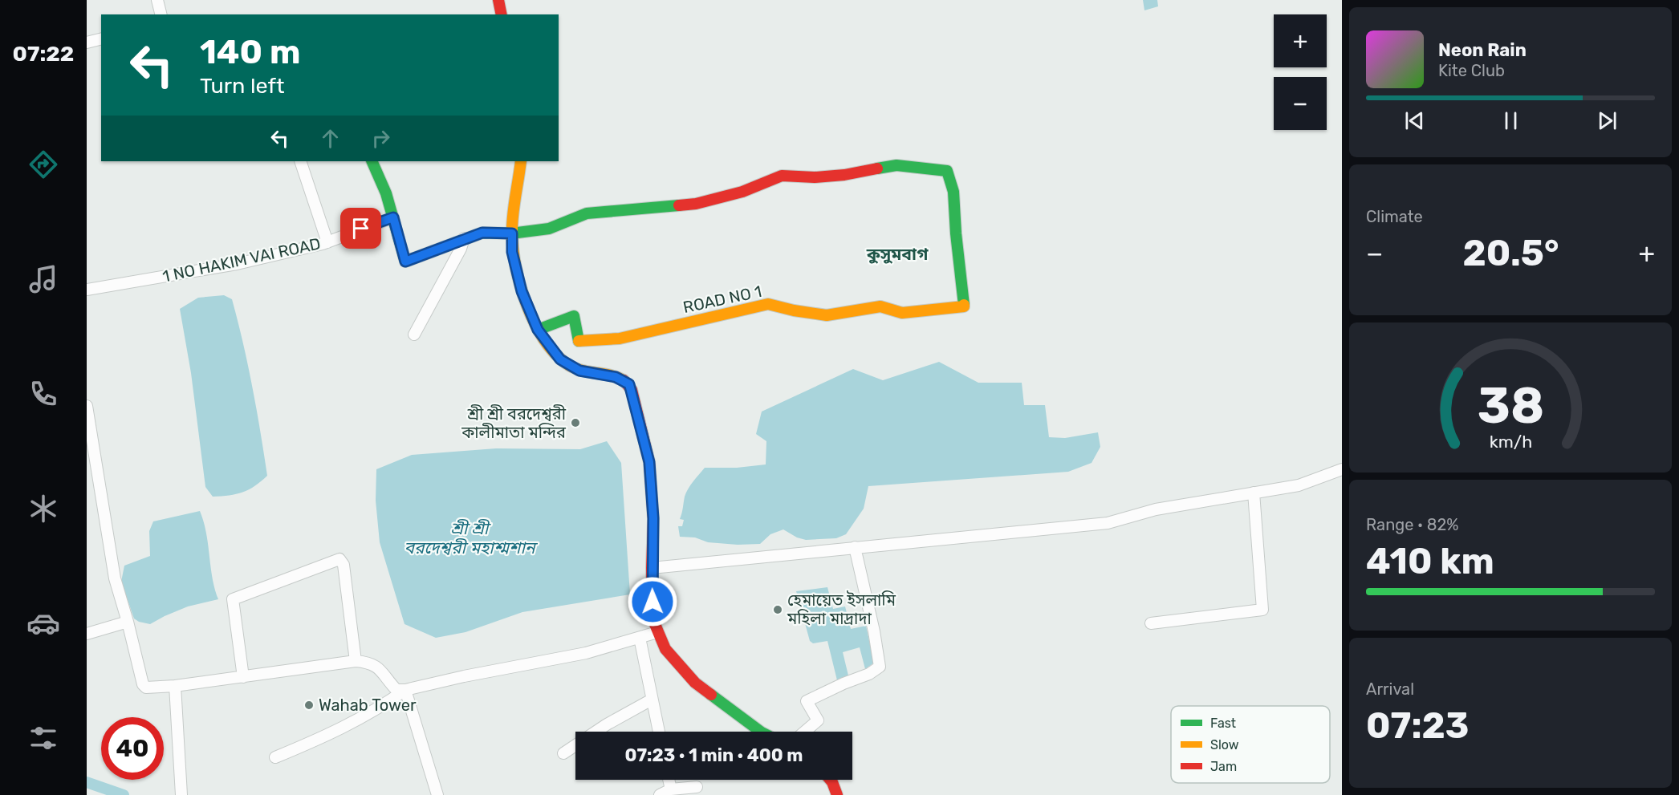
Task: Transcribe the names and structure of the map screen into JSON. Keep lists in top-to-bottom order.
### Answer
{
  "streets": {
    "street": ["1 NO HAKIM VAI ROAD", "ROAD NO 1"]
  },
  "districts": ["কুসুমবাগ"],
  "water": ["শ্রী শ্রী বরদেশ্বরী মহাশ্মশান"],
  "places": ["শ্রী শ্রী বরদেশ্বরী কালীমাতা মন্দির", "হেমায়েত ইসলামি মহিলা মাদ্রাদা", "Wahab Tower"],
  "legend": ["Fast", "Slow", "Jam"],
  "page": {
    "tabs": "07:22",
    "map_buttons": ["+", "−"],
    "turn": ["140 m", "Turn left"],
    "song": ["Neon Rain", "Kite Club"],
    "tile": [
      "Climate",
      ["Range · 82%", "410 km"],
      ["Arrival", "07:23"]
    ],
    "heat": ["−", "20.5°", "+"],
    "limit": "40",
    "trip": "07:23 · 1 min · 400 m",
    "gauge": ["38", "km/h"]
  }
}
